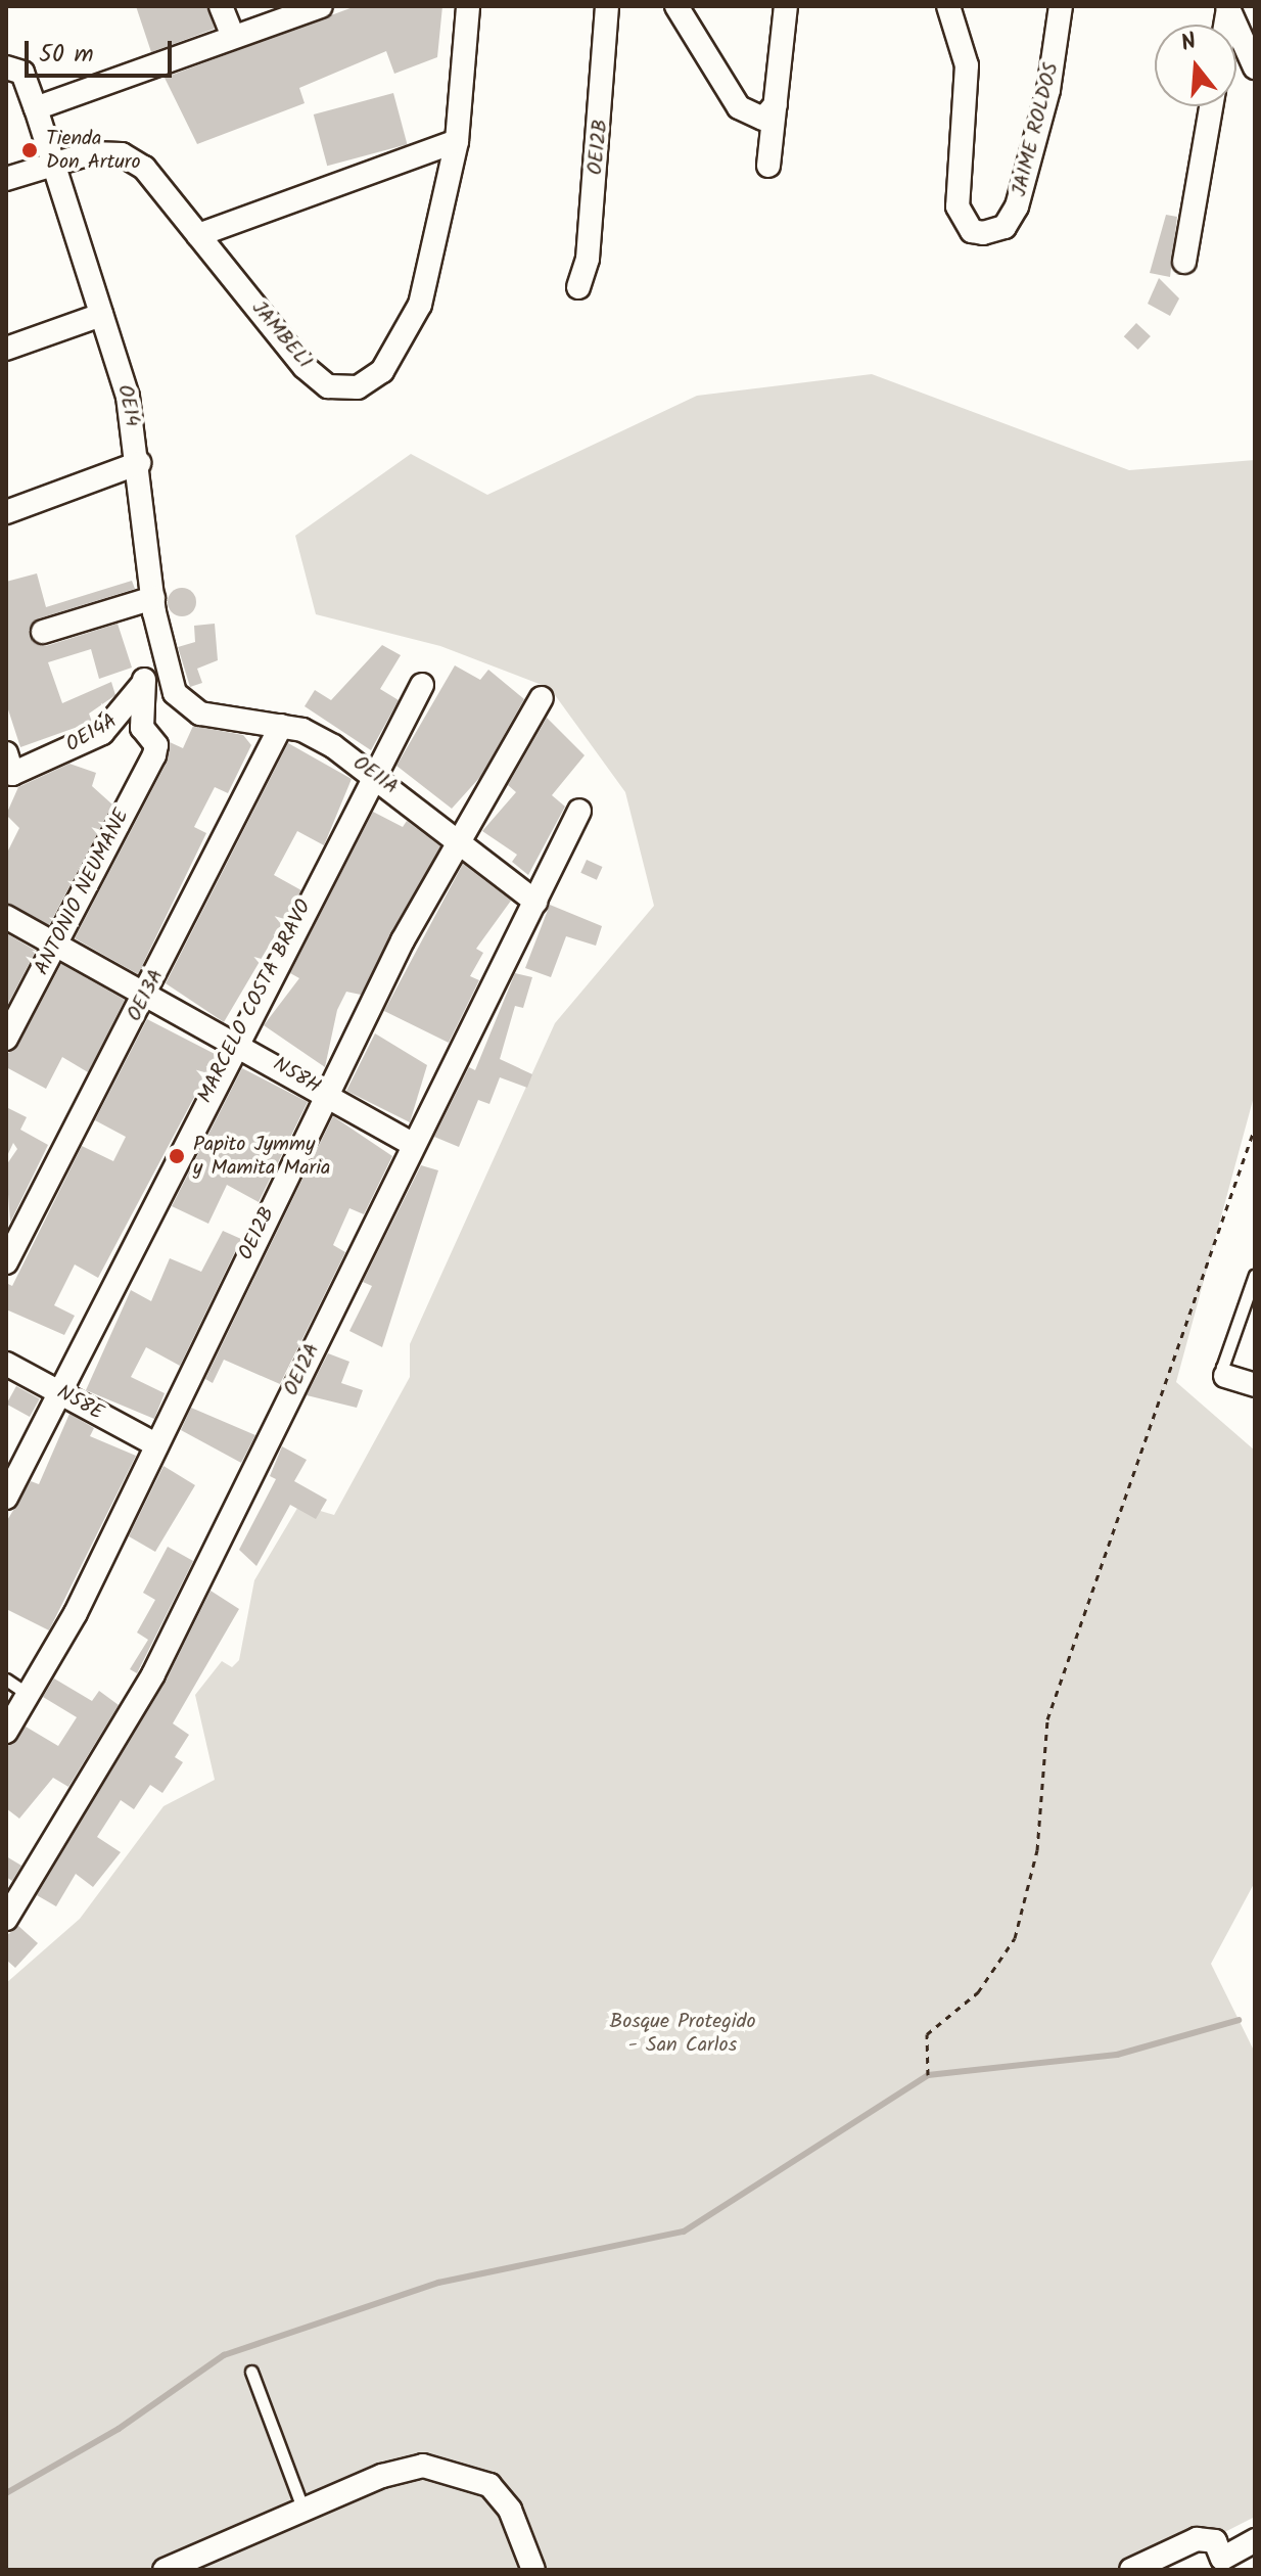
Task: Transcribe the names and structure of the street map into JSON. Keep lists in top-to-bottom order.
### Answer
{
  "streets": {
    "street": [
      "JAIME ROLDOS",
      "OE12B",
      "JAMBELI",
      "OE14",
      "OE14A",
      "OE11A",
      "ANTONIO NEUMANE",
      "OE13A",
      "MARCELO COSTA BRAVO",
      "N58H",
      "OE12A",
      "N58E"
    ]
  },
  "crossings": [
    ["OE12B", "OE11A"],
    ["OE12B", "N58H"],
    ["OE12B", "N58E"],
    ["JAMBELI", "OE14"],
    ["OE14", "OE14A"],
    ["OE14", "OE11A"],
    ["OE14A", "ANTONIO NEUMANE"],
    ["OE11A", "OE13A"],
    ["OE11A", "MARCELO COSTA BRAVO"],
    ["OE11A", "OE12A"],
    ["ANTONIO NEUMANE", "N58H"],
    ["OE13A", "N58H"],
    ["MARCELO COSTA BRAVO", "N58H"],
    ["MARCELO COSTA BRAVO", "N58E"],
    ["N58H", "OE12A"]
  ],
  "parks": ["Bosque Protegido - San Carlos"],
  "places": ["Tienda Don Arturo", "Papito Jymmy y Mamita Maria"],
  "scale_bar": "50 m",
  "north": "top"
}
